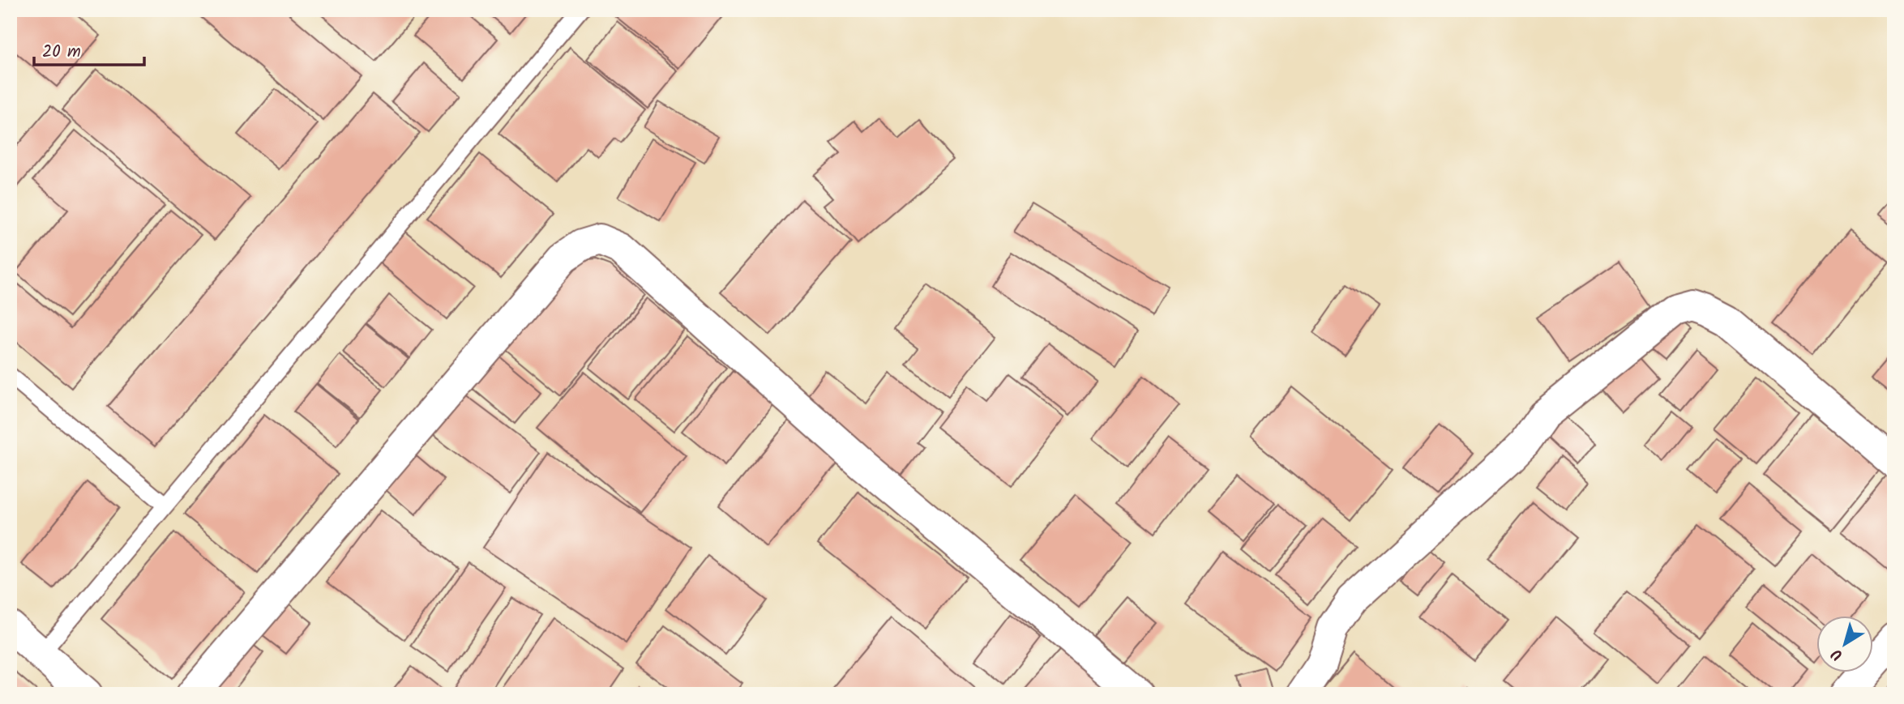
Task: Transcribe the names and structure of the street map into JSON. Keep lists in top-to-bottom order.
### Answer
{
  "scale_bar": "20 m",
  "north": "bottom left"
}
